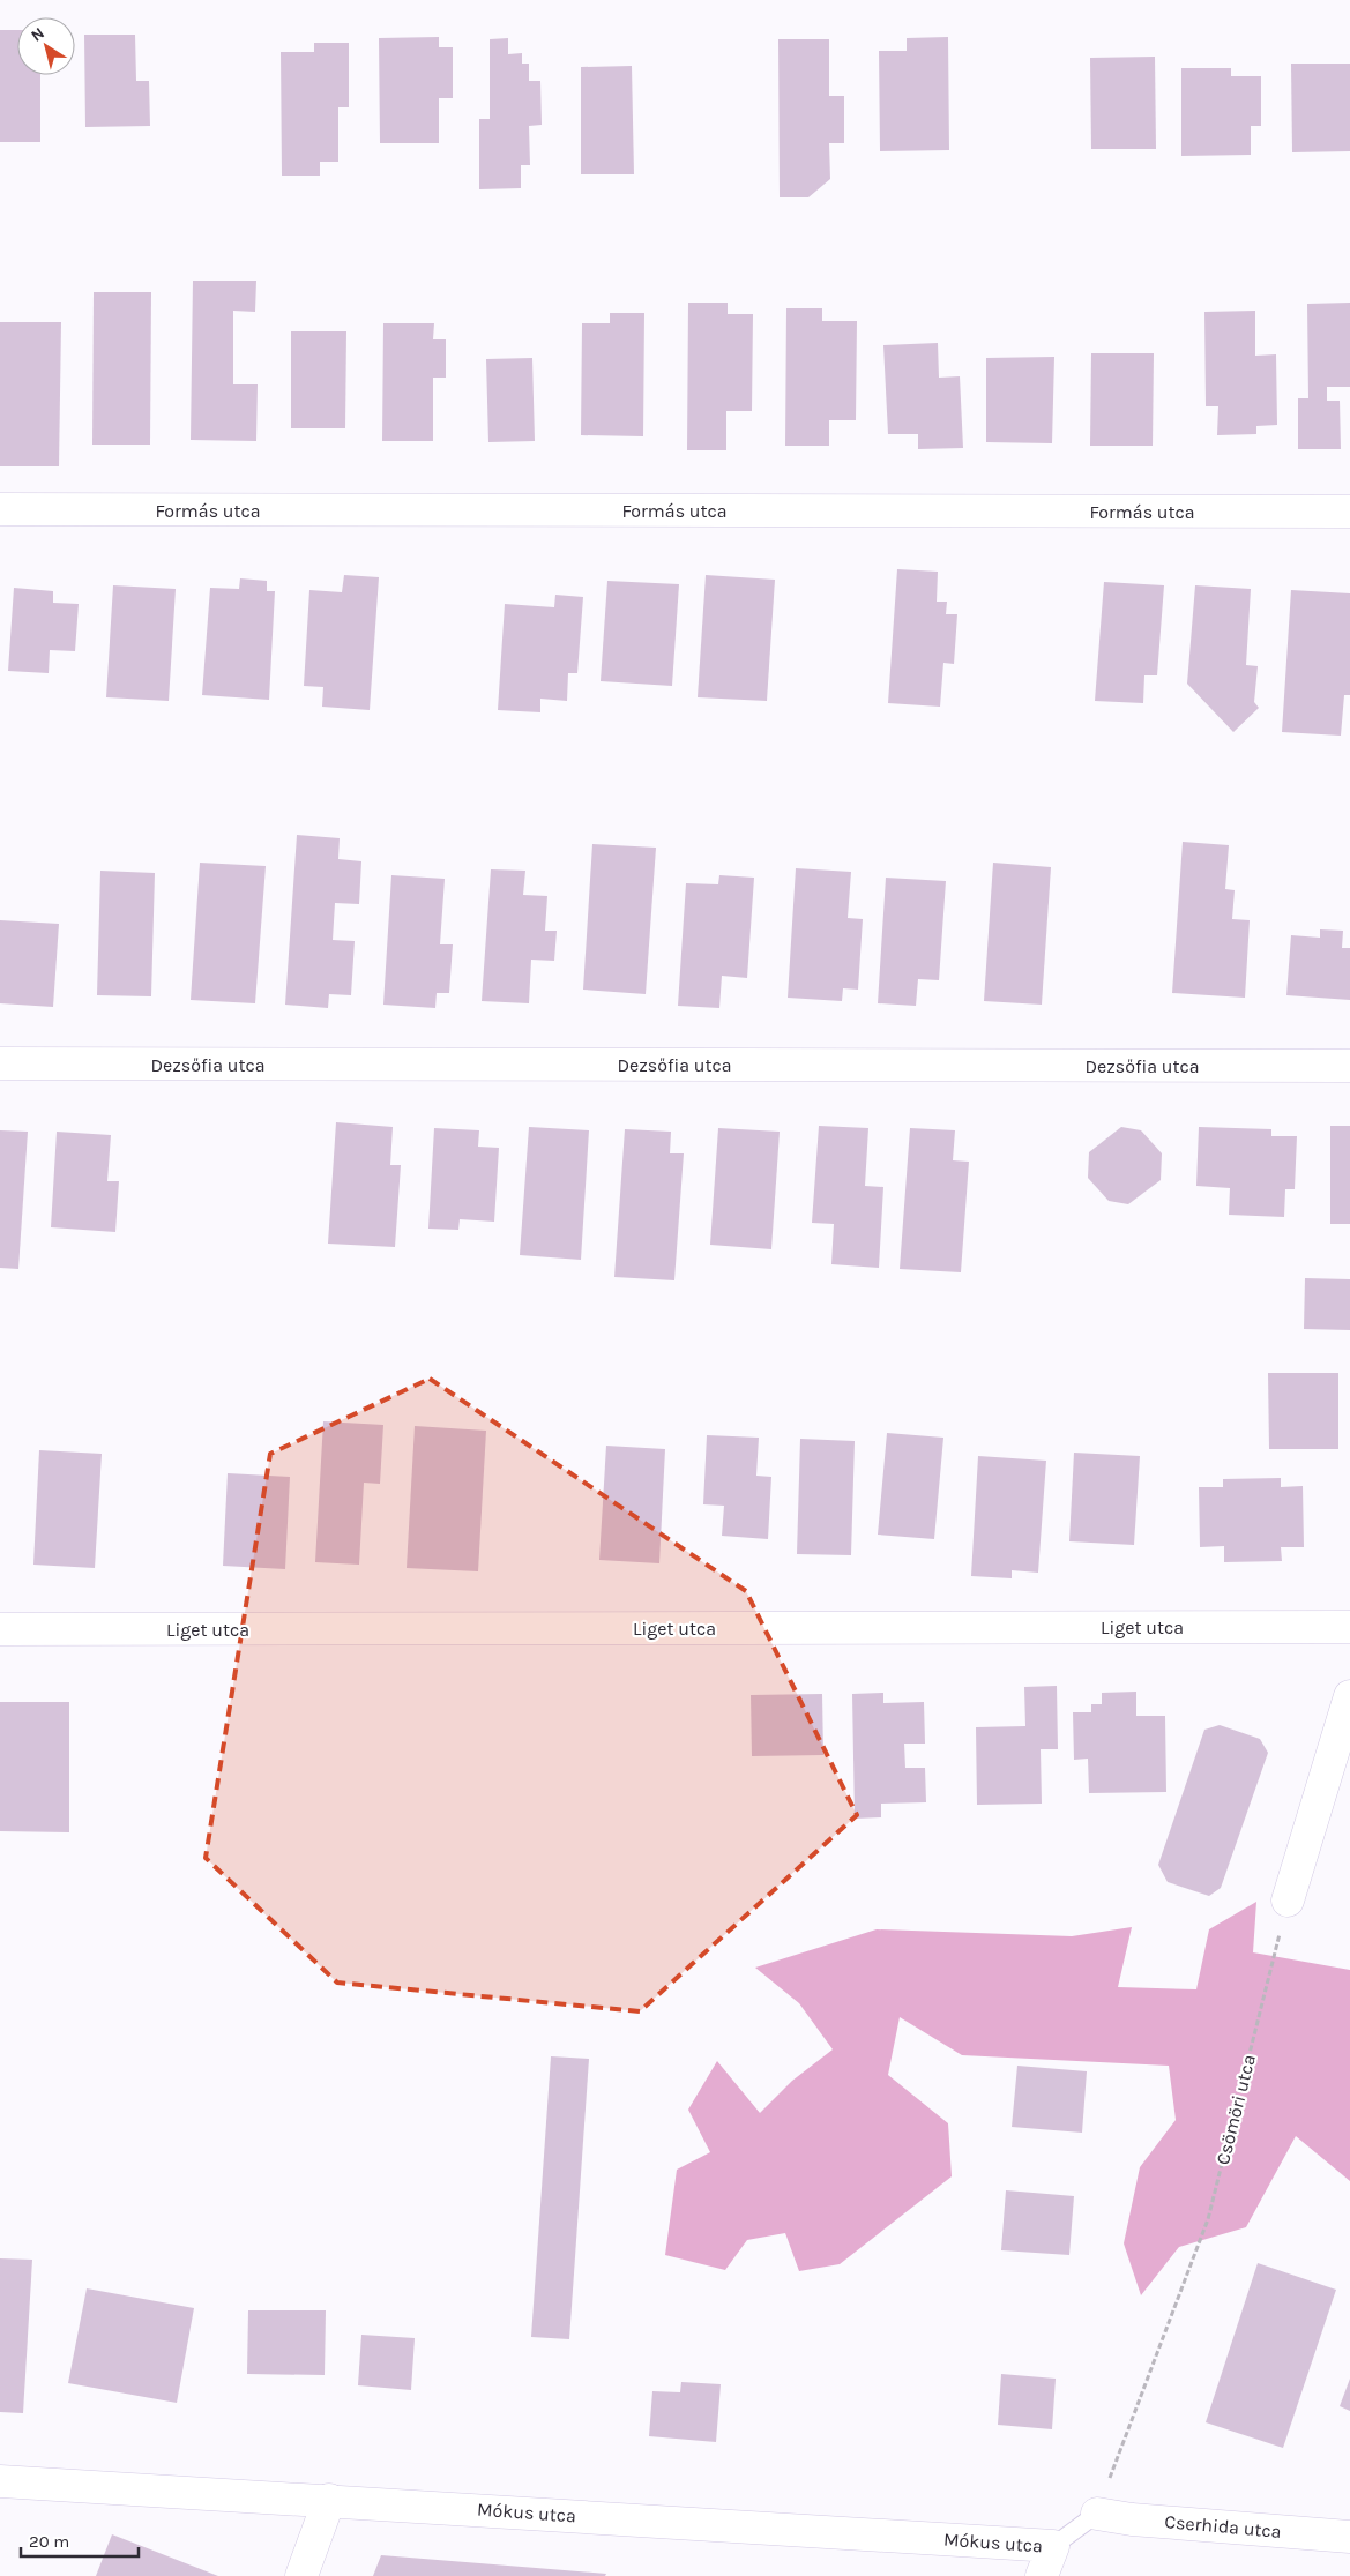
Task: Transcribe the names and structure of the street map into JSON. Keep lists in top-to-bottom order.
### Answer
{
  "streets": {
    "street": [
      "Formás utca",
      "Dezsőfia utca",
      "Liget utca",
      "Mókus utca",
      "Cserhida utca"
    ],
    "path": ["Csömöri utca"]
  },
  "crossings": [
    ["Csömöri utca", "Cserhida utca"]
  ],
  "scale_bar": "20 m",
  "north": "top left"
}
